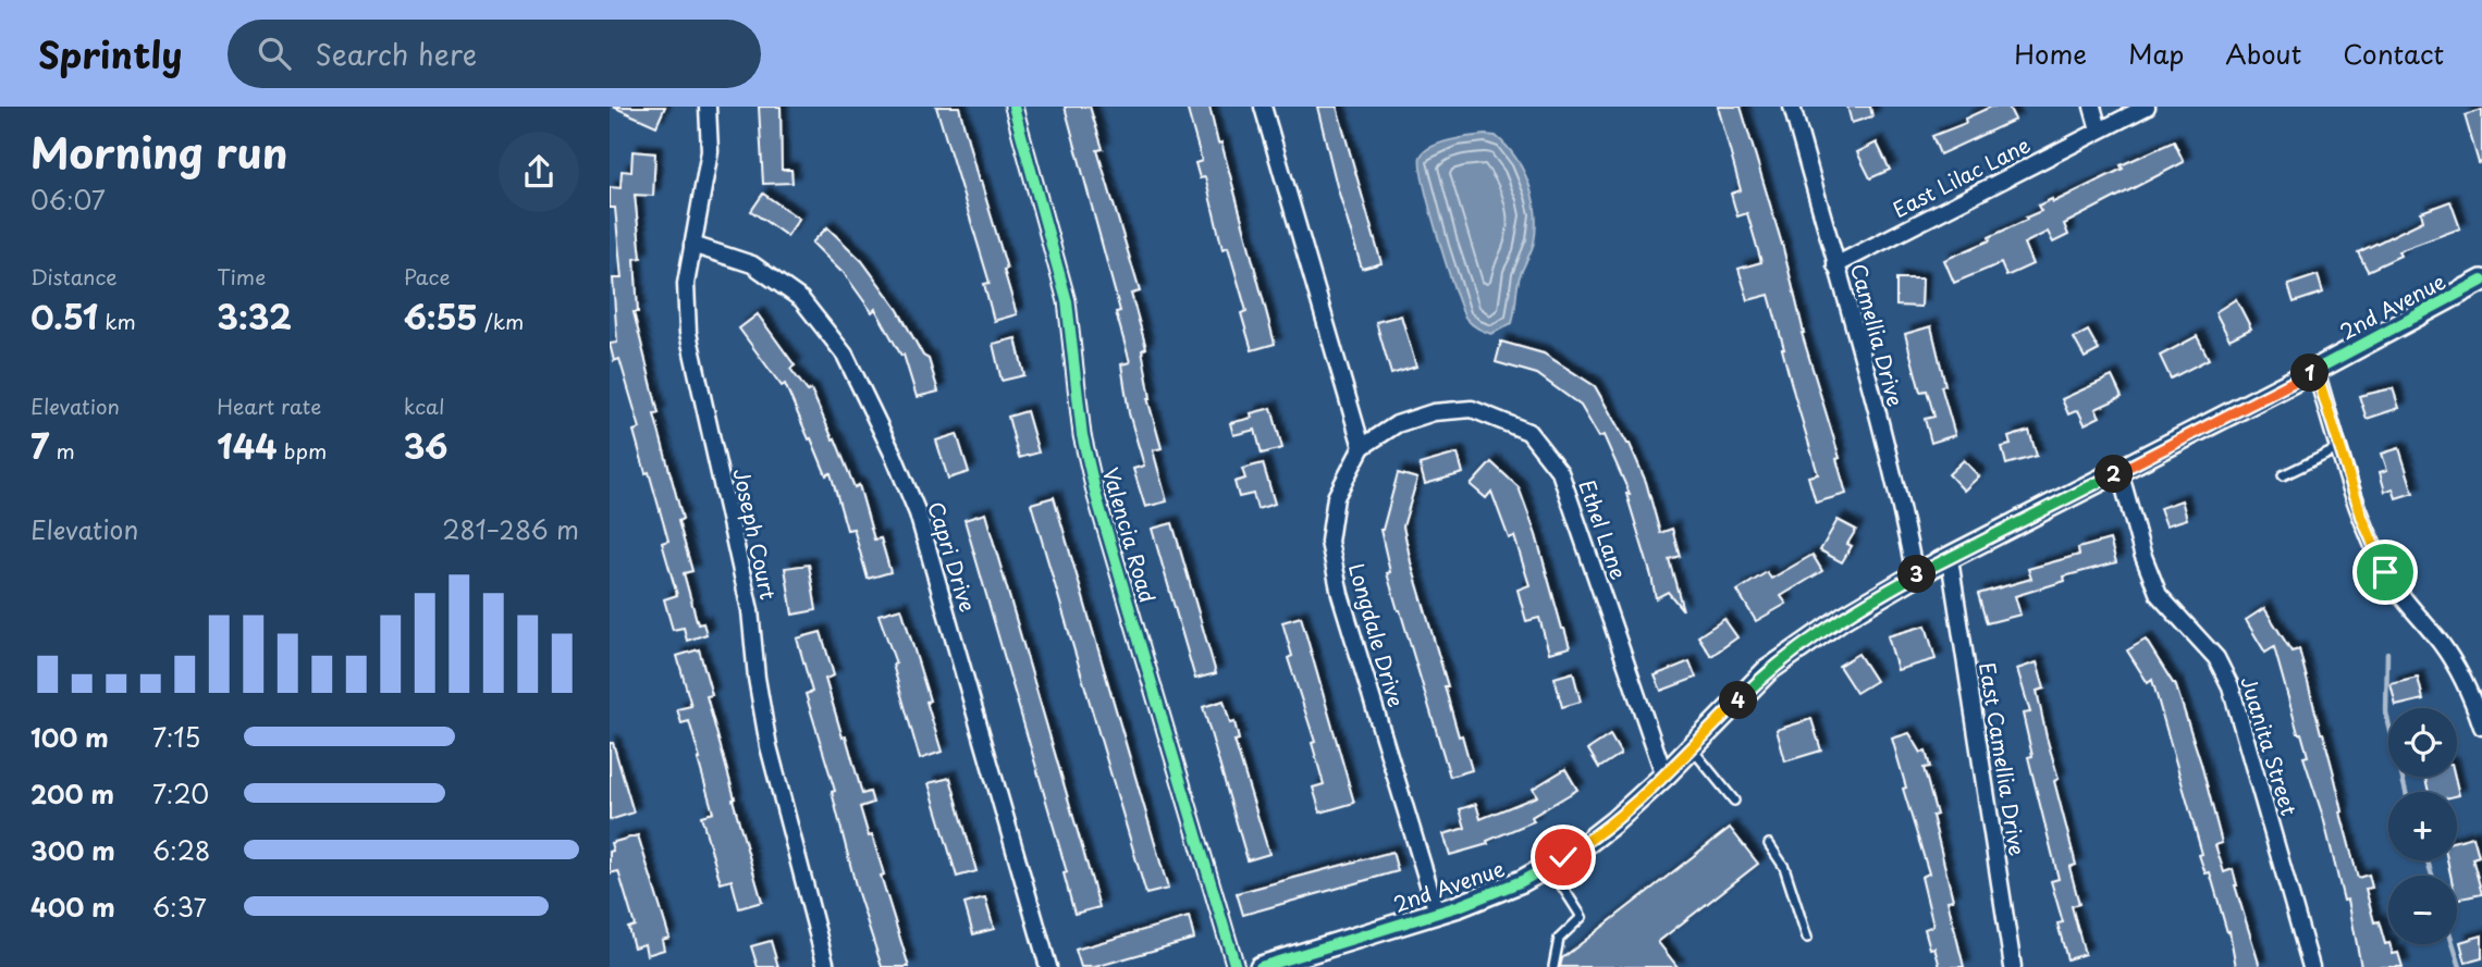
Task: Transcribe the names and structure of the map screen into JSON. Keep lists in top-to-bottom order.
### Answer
{
  "streets": {
    "street": [
      "East Lilac Lane",
      "2nd Avenue",
      "Camellia Drive",
      "Ethel Lane",
      "Joseph Court",
      "Valencia Road",
      "Capri Drive",
      "Longdale Drive",
      "Juanita Street",
      "East Camellia Drive"
    ]
  },
  "crossings": [
    ["East Lilac Lane", "Camellia Drive"],
    ["2nd Avenue", "Camellia Drive"],
    ["2nd Avenue", "Ethel Lane"],
    ["2nd Avenue", "Longdale Drive"],
    ["2nd Avenue", "Juanita Street"],
    ["2nd Avenue", "East Camellia Drive"],
    ["Ethel Lane", "Longdale Drive"],
    ["Joseph Court", "Capri Drive"]
  ],
  "page": {
    "header": "Sprintly",
    "search": "Search here",
    "nav": [
      "Home",
      "Map",
      "About",
      "Contact"
    ],
    "heading": ["Morning run", "06:07"],
    "stats": [
      ["Distance", "0.51 km"],
      ["Time", "3:32"],
      ["Pace", "6:55 /km"],
      ["Elevation", "7 m"],
      ["Heart rate", "144 bpm"],
      ["kcal", "36"]
    ],
    "pins": [
      "1",
      "2",
      "3",
      "4"
    ],
    "chart": ["Elevation", "281–286 m"],
    "list": [
      {
        "name": "100 m",
        "note": "7:15"
      },
      {
        "name": "200 m",
        "note": "7:20"
      },
      {
        "name": "300 m",
        "note": "6:28"
      },
      {
        "name": "400 m",
        "note": "6:37"
      }
    ],
    "map_buttons": ["+", "−"]
  }
}
